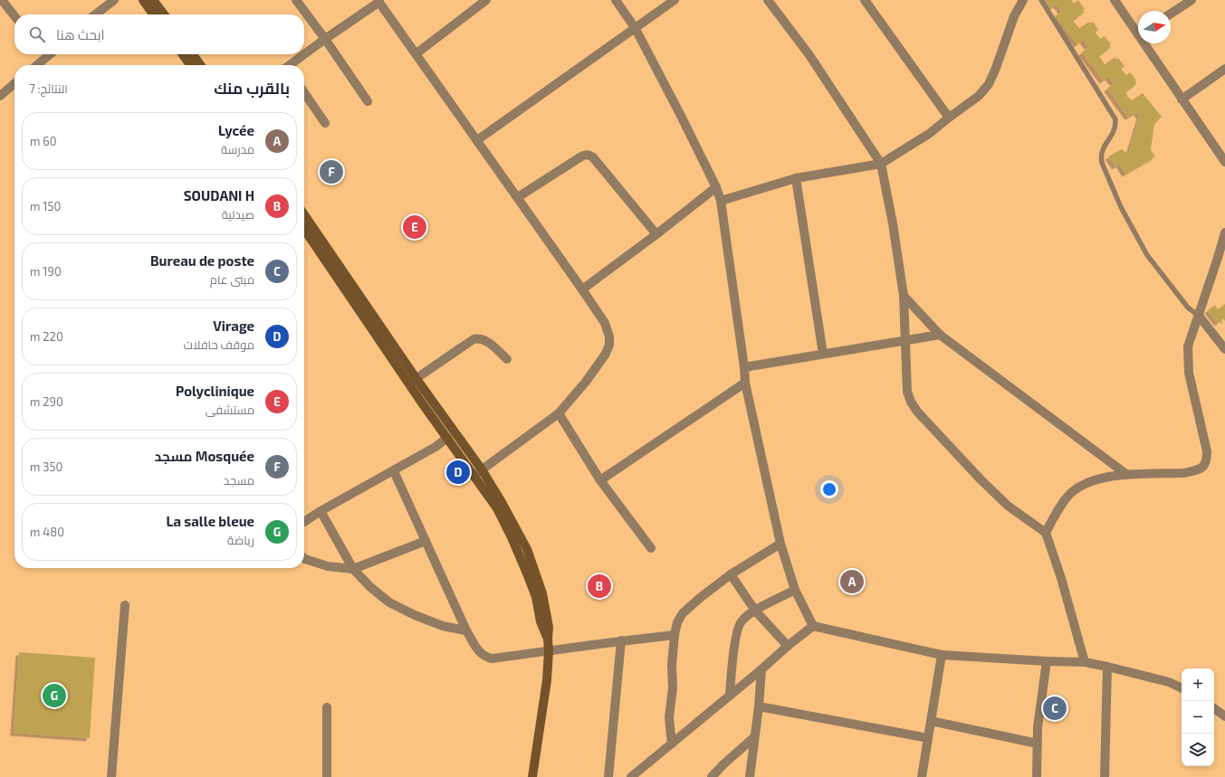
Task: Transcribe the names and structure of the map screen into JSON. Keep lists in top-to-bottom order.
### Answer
{
  "north": "right",
  "page": {
    "search": "ابحث هنا",
    "heading": ["بالقرب منك", "النتائج: 7"],
    "list": [
      {
        "mark": "A",
        "name": "Lycée",
        "note": "مدرسة",
        "value": "60 m"
      },
      {
        "mark": "B",
        "name": "SOUDANI H",
        "note": "صيدلية",
        "value": "150 m"
      },
      {
        "mark": "C",
        "name": "Bureau de poste",
        "note": "مبنى عام",
        "value": "190 m"
      },
      {
        "mark": "D",
        "name": "Virage",
        "note": "موقف حافلات",
        "value": "220 m"
      },
      {
        "mark": "E",
        "name": "Polyclinique",
        "note": "مستشفى",
        "value": "290 m"
      },
      {
        "mark": "F",
        "name": "Mosquée مسجد",
        "note": "مسجد",
        "value": "350 m"
      },
      {
        "mark": "G",
        "name": "La salle bleue",
        "note": "رياضة",
        "value": "480 m"
      }
    ],
    "pins": [
      "F",
      "E",
      "D",
      "A",
      "B",
      "G",
      "C"
    ],
    "map_buttons": ["+", "−"]
  }
}
